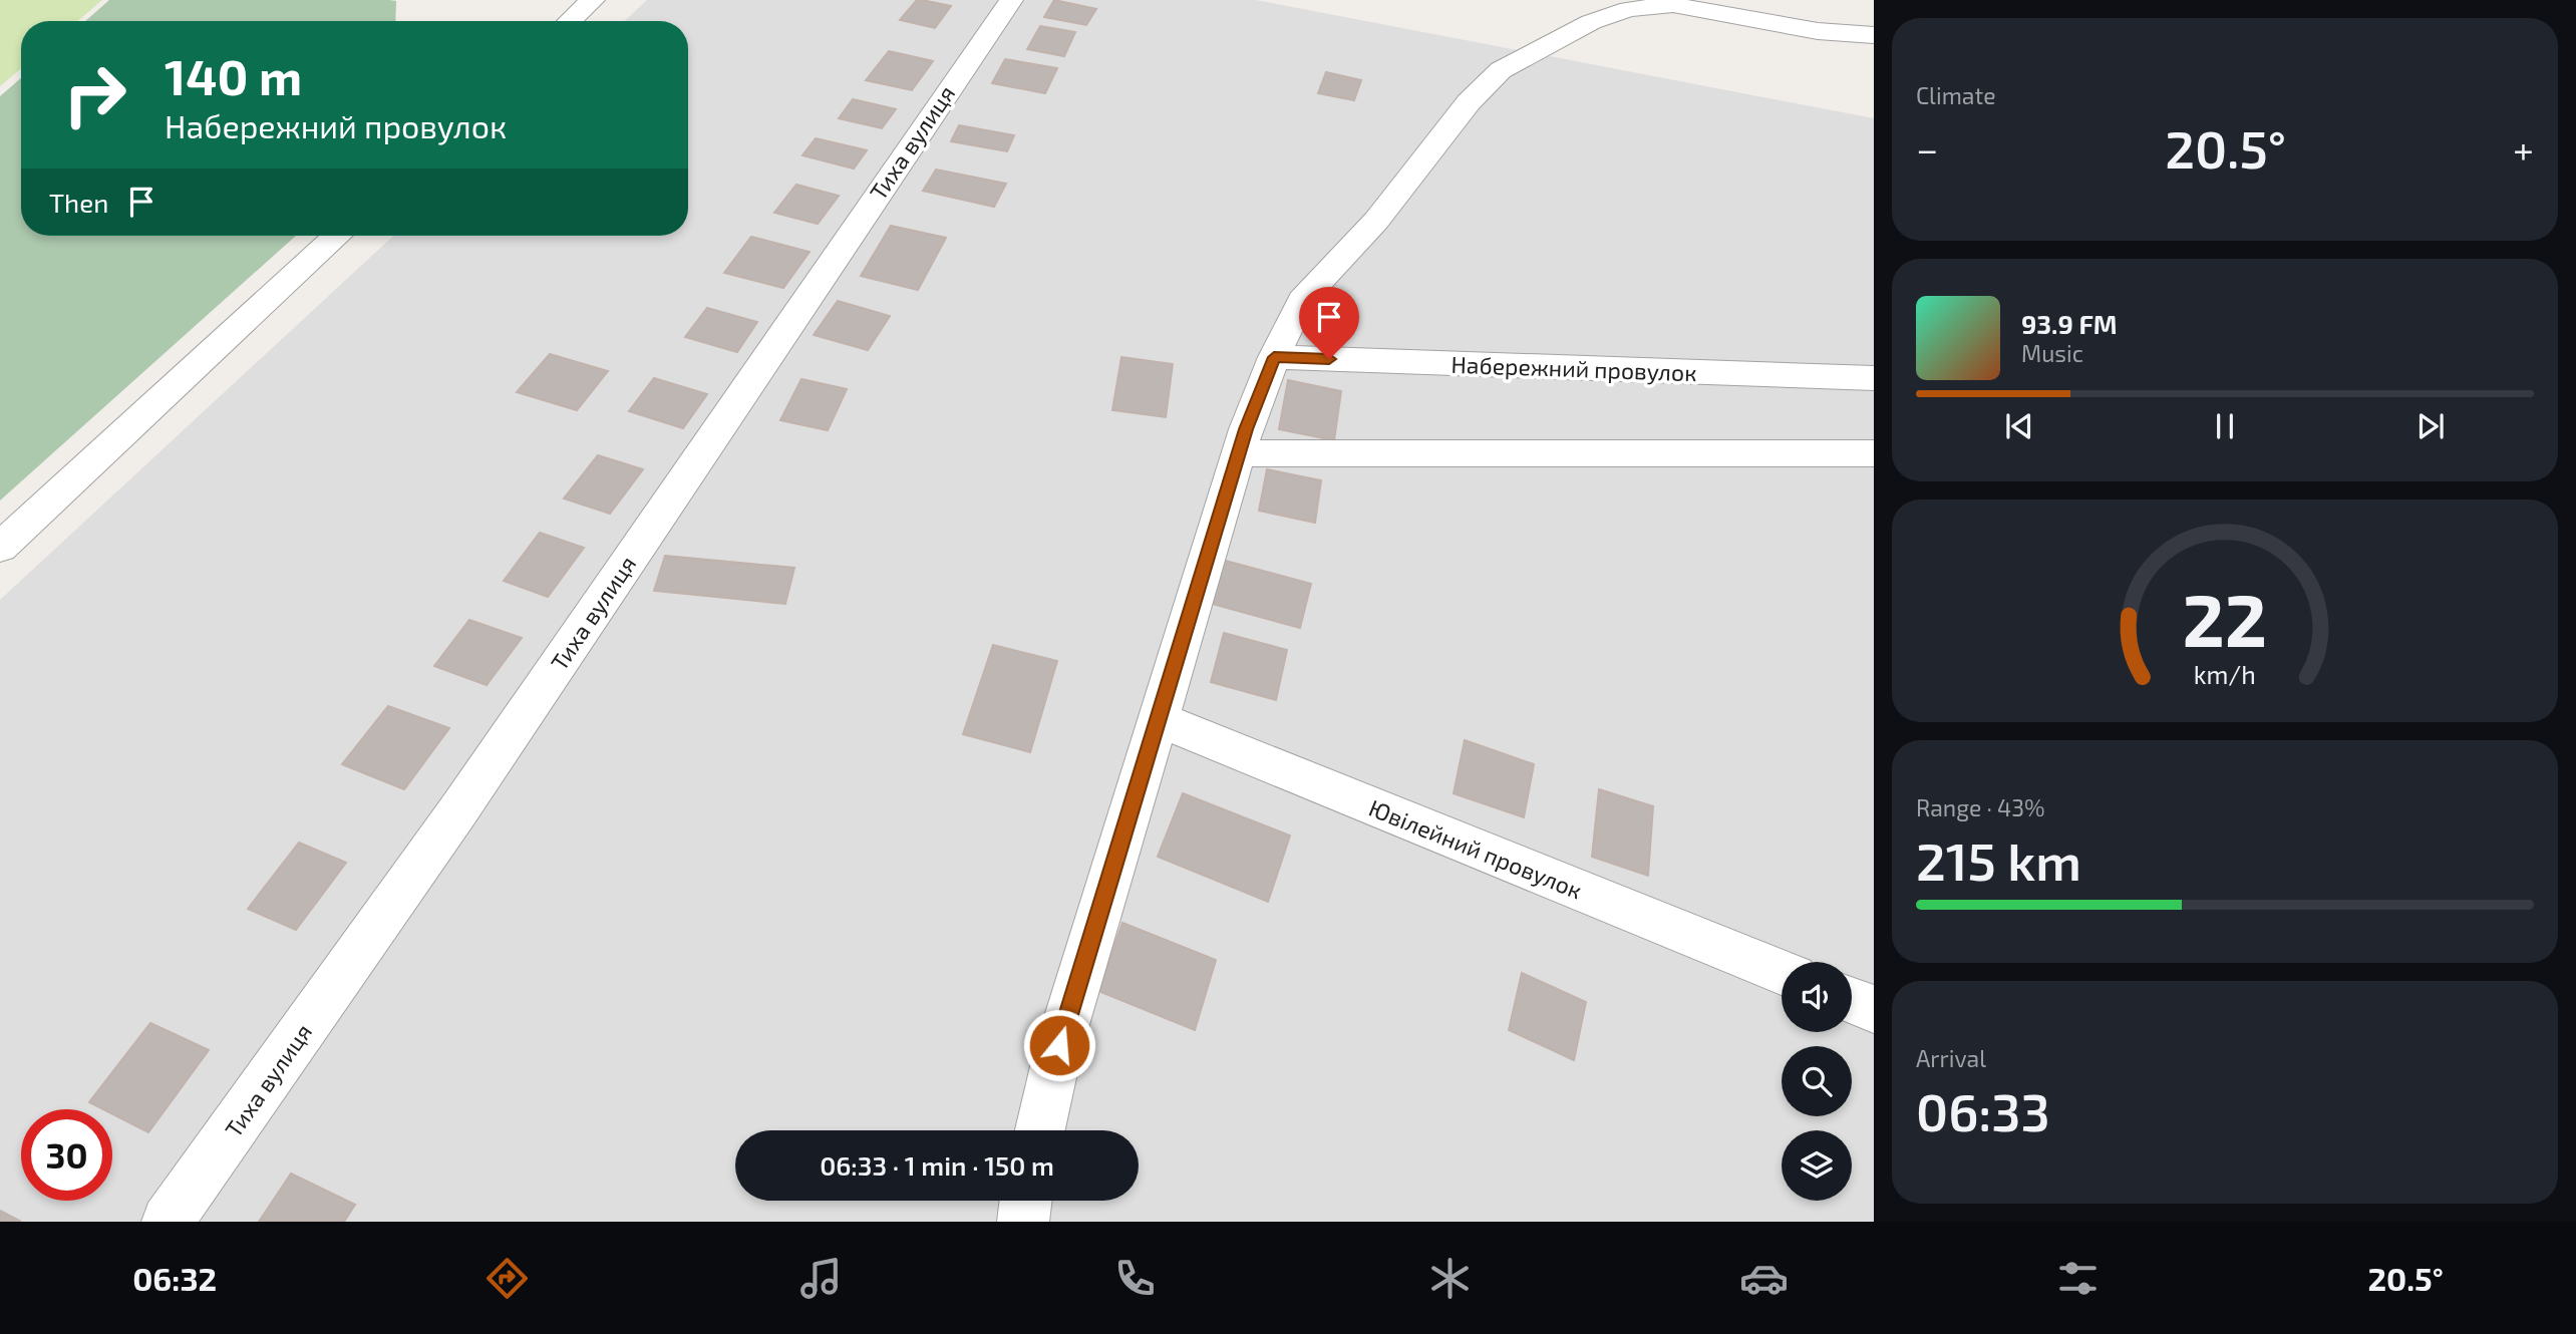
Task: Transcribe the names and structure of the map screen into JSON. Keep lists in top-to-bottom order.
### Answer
{
  "streets": {
    "street": ["Тиха вулиця", "Набережний провулок", "Ювілейний провулок"]
  },
  "page": {
    "tile": [
      "Climate",
      ["Range · 43%", "215 km"],
      ["Arrival", "06:33"]
    ],
    "turn": ["140 m", "Набережний провулок"],
    "heat": ["−", "20.5°", "+"],
    "then": "Then",
    "song": ["93.9 FM", "Music"],
    "limit": "30",
    "trip": "06:33 · 1 min · 150 m",
    "tabs": ["06:32", "20.5°"],
    "gauge": ["22", "km/h"]
  }
}
